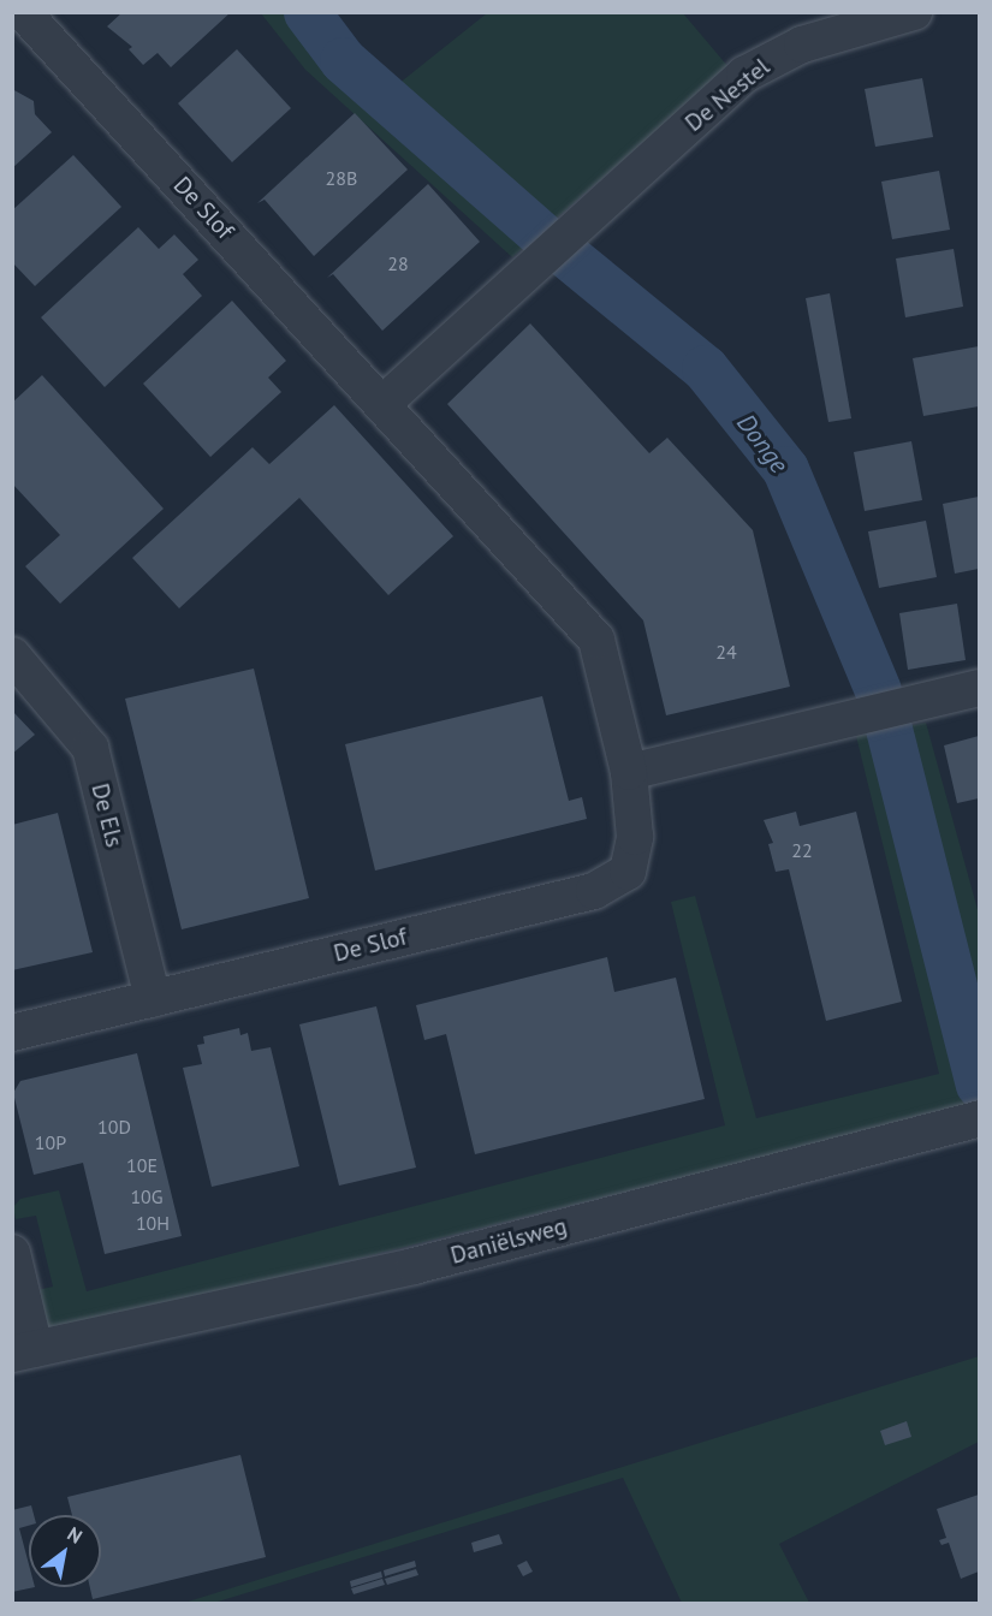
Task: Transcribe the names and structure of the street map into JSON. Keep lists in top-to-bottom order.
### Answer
{
  "streets": {
    "street": [
      "De Nestel",
      "De Slof",
      "De Els",
      "Daniëlsweg"
    ]
  },
  "crossings": [
    ["De Nestel", "De Slof"],
    ["De Slof", "De Els"]
  ],
  "water": ["Donge"],
  "house_numbers": [
    "28B",
    "28",
    "24",
    "22",
    "10D",
    "10P",
    "10E",
    "10G",
    "10H"
  ],
  "north": "top right"
}
